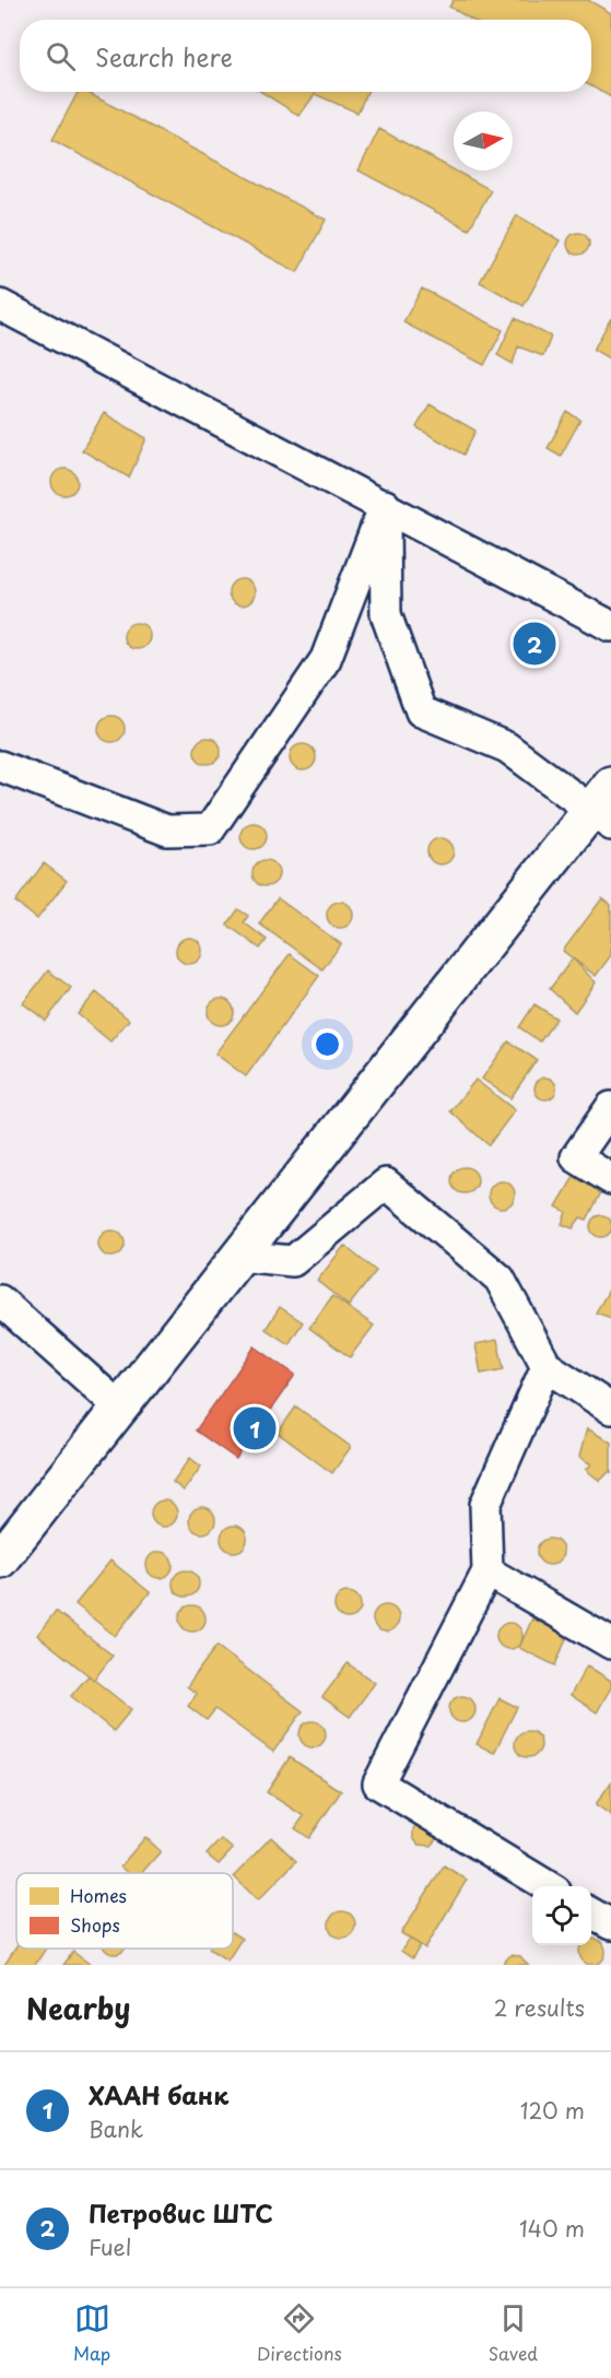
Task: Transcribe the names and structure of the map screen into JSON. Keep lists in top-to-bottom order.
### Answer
{
  "legend": ["Homes", "Shops"],
  "north": "right",
  "page": {
    "search": "Search here",
    "pins": ["2", "1"],
    "heading": ["Nearby", "2 results"],
    "list": [
      {
        "mark": "1",
        "name": "ХААН банк",
        "note": "Bank",
        "value": "120 m"
      },
      {
        "mark": "2",
        "name": "Петровис ШТС",
        "note": "Fuel",
        "value": "140 m"
      }
    ],
    "nav": ["Map", "Directions", "Saved"]
  }
}
